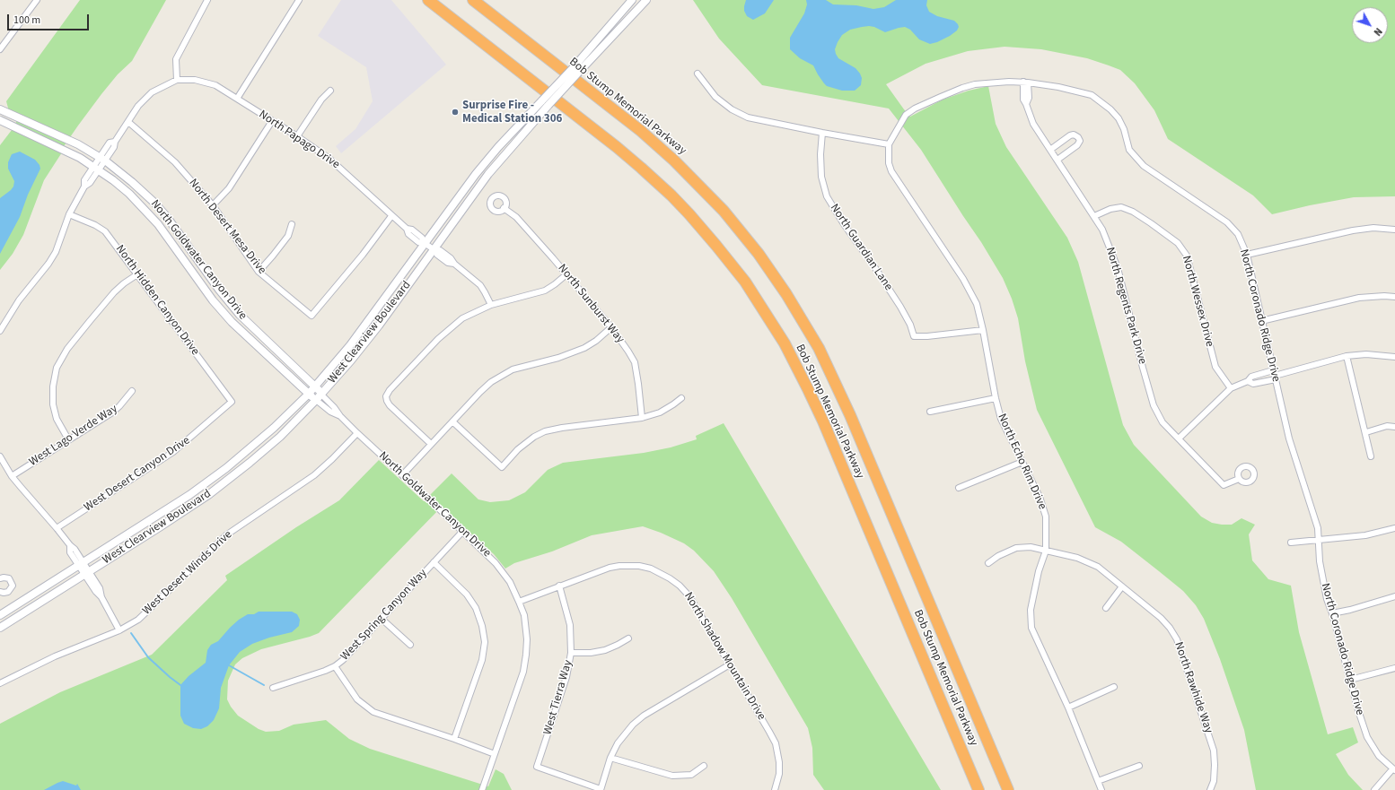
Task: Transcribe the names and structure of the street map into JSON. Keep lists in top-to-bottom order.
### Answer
{
  "streets": {
    "highway": ["Bob Stump Memorial Parkway"],
    "street": [
      "North Papago Drive",
      "North Desert Mesa Drive",
      "North Guardian Lane",
      "North Goldwater Canyon Drive",
      "North Hidden Canyon Drive",
      "North Wessex Drive",
      "North Sunburst Way",
      "North Regents Park Drive",
      "North Coronado Ridge Drive",
      "West Clearview Boulevard",
      "West Lago Verde Way",
      "North Echo Rim Drive",
      "West Desert Canyon Drive",
      "West Desert Winds Drive",
      "West Spring Canyon Way",
      "North Shadow Mountain Drive",
      "North Rawhide Way",
      "West Tierra Way"
    ]
  },
  "crossings": [
    ["North Papago Drive", "North Desert Mesa Drive"],
    ["North Papago Drive", "West Clearview Boulevard"],
    ["North Guardian Lane", "North Echo Rim Drive"],
    ["North Goldwater Canyon Drive", "West Clearview Boulevard"],
    ["North Goldwater Canyon Drive", "West Desert Winds Drive"],
    ["North Goldwater Canyon Drive", "West Spring Canyon Way"],
    ["North Goldwater Canyon Drive", "North Shadow Mountain Drive"],
    ["North Hidden Canyon Drive", "West Desert Canyon Drive"],
    ["North Wessex Drive", "North Regents Park Drive"],
    ["North Regents Park Drive", "North Coronado Ridge Drive"],
    ["North Coronado Ridge Drive", "North Echo Rim Drive"],
    ["North Echo Rim Drive", "North Rawhide Way"],
    ["North Shadow Mountain Drive", "West Tierra Way"]
  ],
  "places": ["Surprise Fire - Medical Station 306"],
  "scale_bar": "100 m",
  "north": "bottom right"
}
